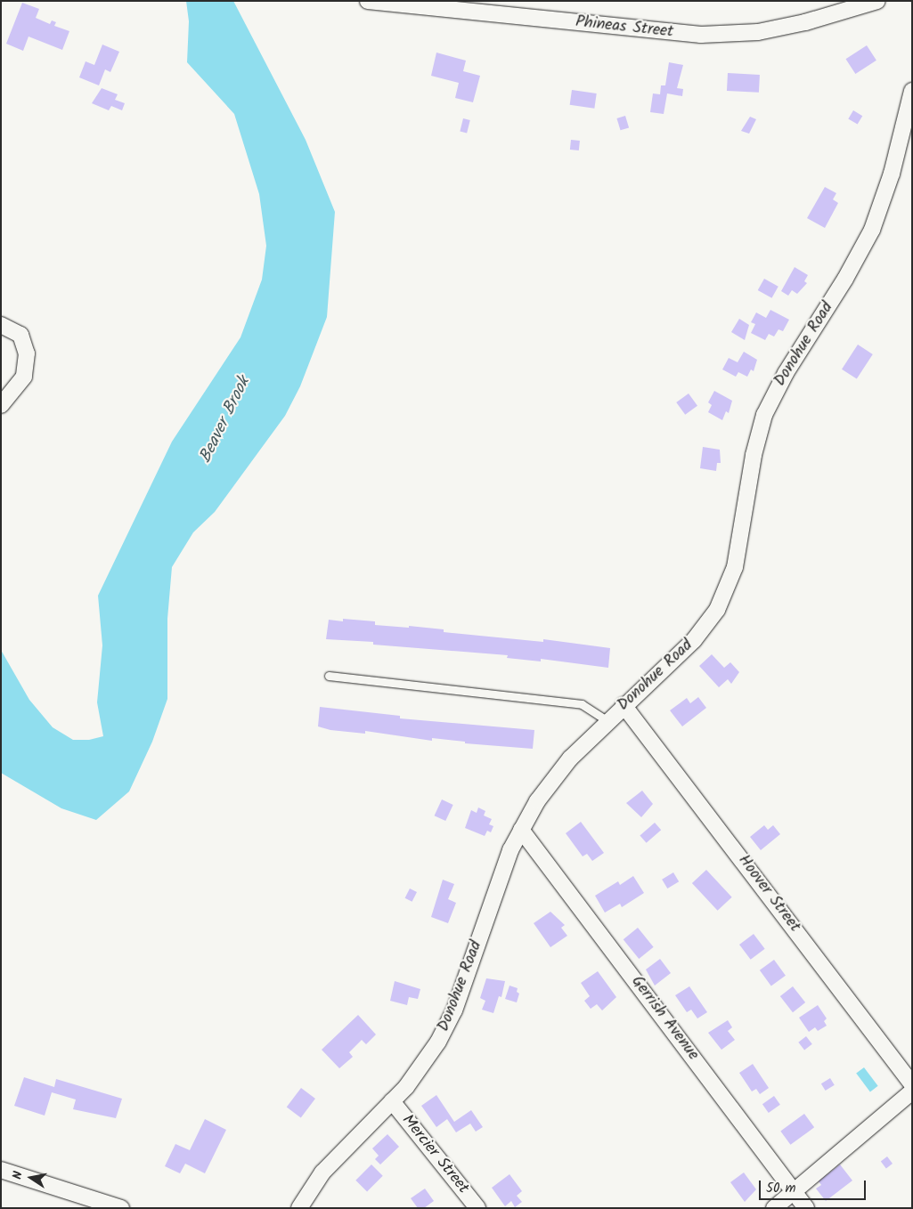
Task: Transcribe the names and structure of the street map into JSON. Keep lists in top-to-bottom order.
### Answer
{
  "streets": {
    "street": [
      "Phineas Street",
      "Donohue Road",
      "Hoover Street",
      "Gerrish Avenue",
      "Mercier Street"
    ]
  },
  "crossings": [
    ["Donohue Road", "Hoover Street"],
    ["Donohue Road", "Gerrish Avenue"],
    ["Donohue Road", "Mercier Street"]
  ],
  "water": ["Beaver Brook"],
  "scale_bar": "50 m",
  "north": "left"
}
